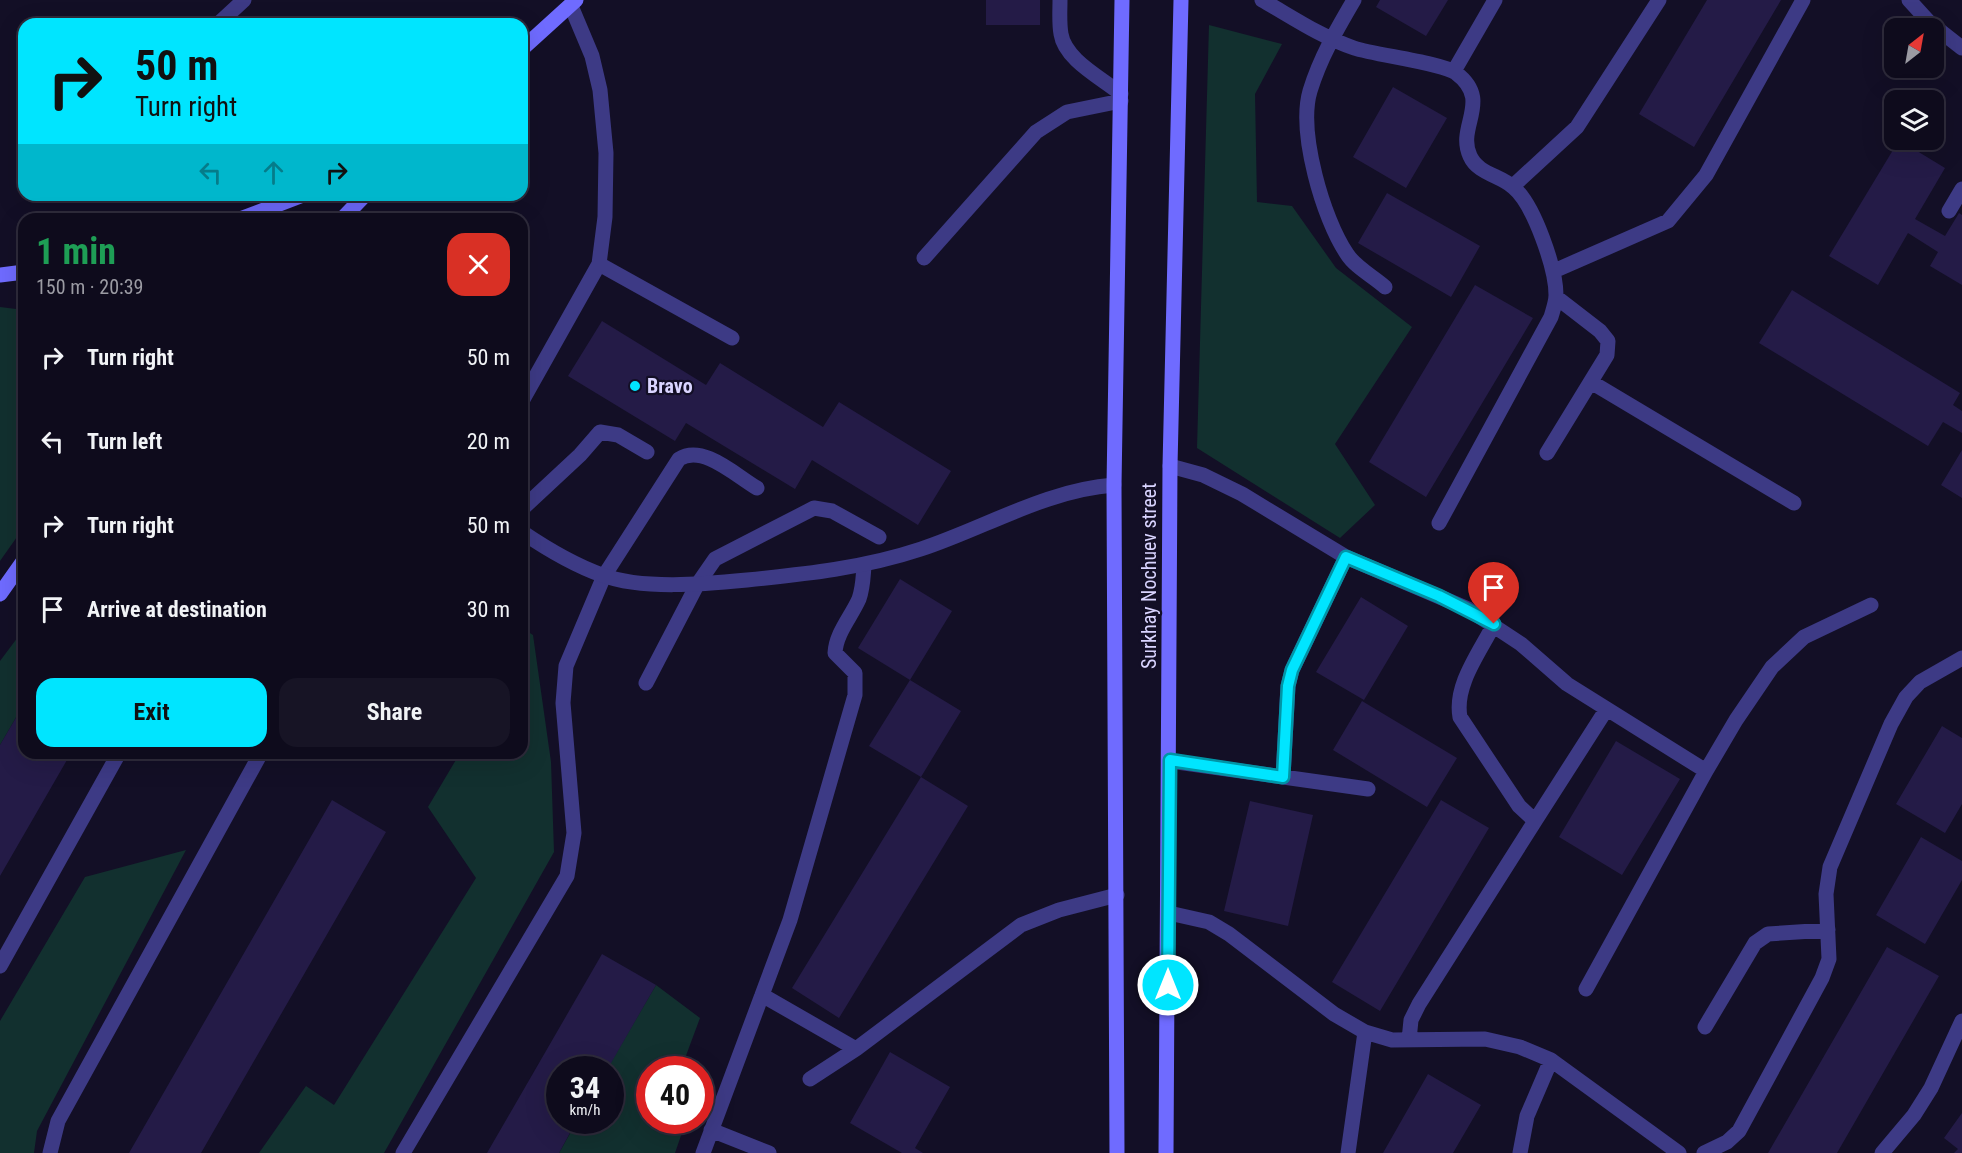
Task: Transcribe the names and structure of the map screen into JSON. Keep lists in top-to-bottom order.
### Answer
{
  "streets": {
    "street": ["Surkhay Nochuev street"]
  },
  "places": ["Bravo"],
  "north": "top right",
  "page": {
    "turn": ["50 m", "Turn right"],
    "heading": ["1 min", "150 m · 20:39"],
    "list": [
      {
        "name": "Turn right",
        "value": "50 m"
      },
      {
        "name": "Turn left",
        "value": "20 m"
      },
      {
        "name": "Turn right",
        "value": "50 m"
      },
      {
        "name": "Arrive at destination",
        "value": "30 m"
      }
    ],
    "buttons": ["Exit", "Share"],
    "speed": "34 km/h",
    "limit": "40"
  }
}
